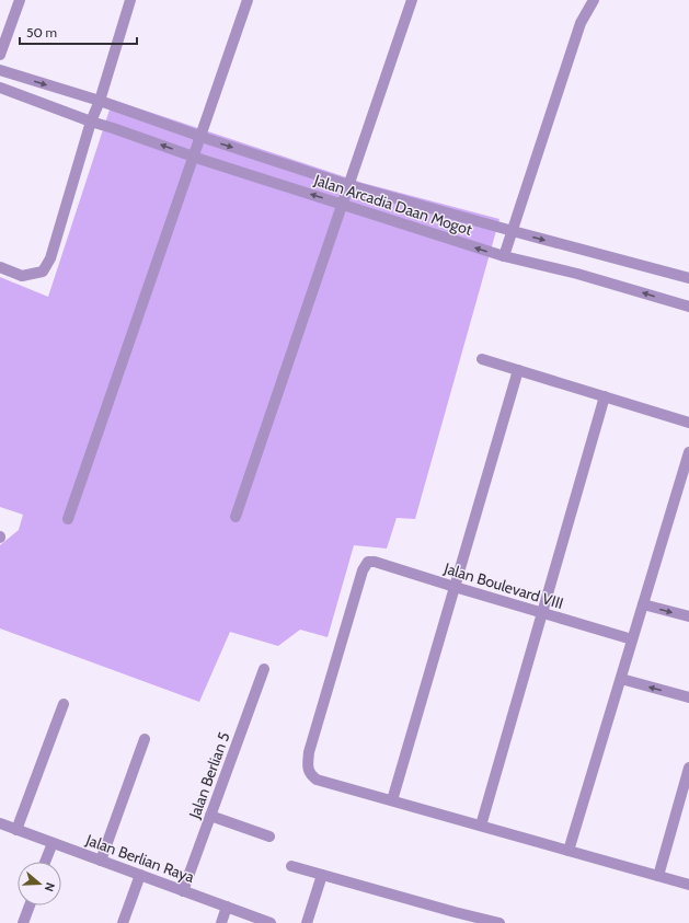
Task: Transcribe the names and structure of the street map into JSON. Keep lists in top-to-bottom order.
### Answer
{
  "streets": {
    "street": [
      "Jalan Arcadia Daan Mogot",
      "Jalan Boulevard VIII",
      "Jalan Berlian 5",
      "Jalan Berlian Raya"
    ]
  },
  "crossings": [
    ["Jalan Berlian 5", "Jalan Berlian Raya"]
  ],
  "scale_bar": "50 m",
  "north": "right"
}
